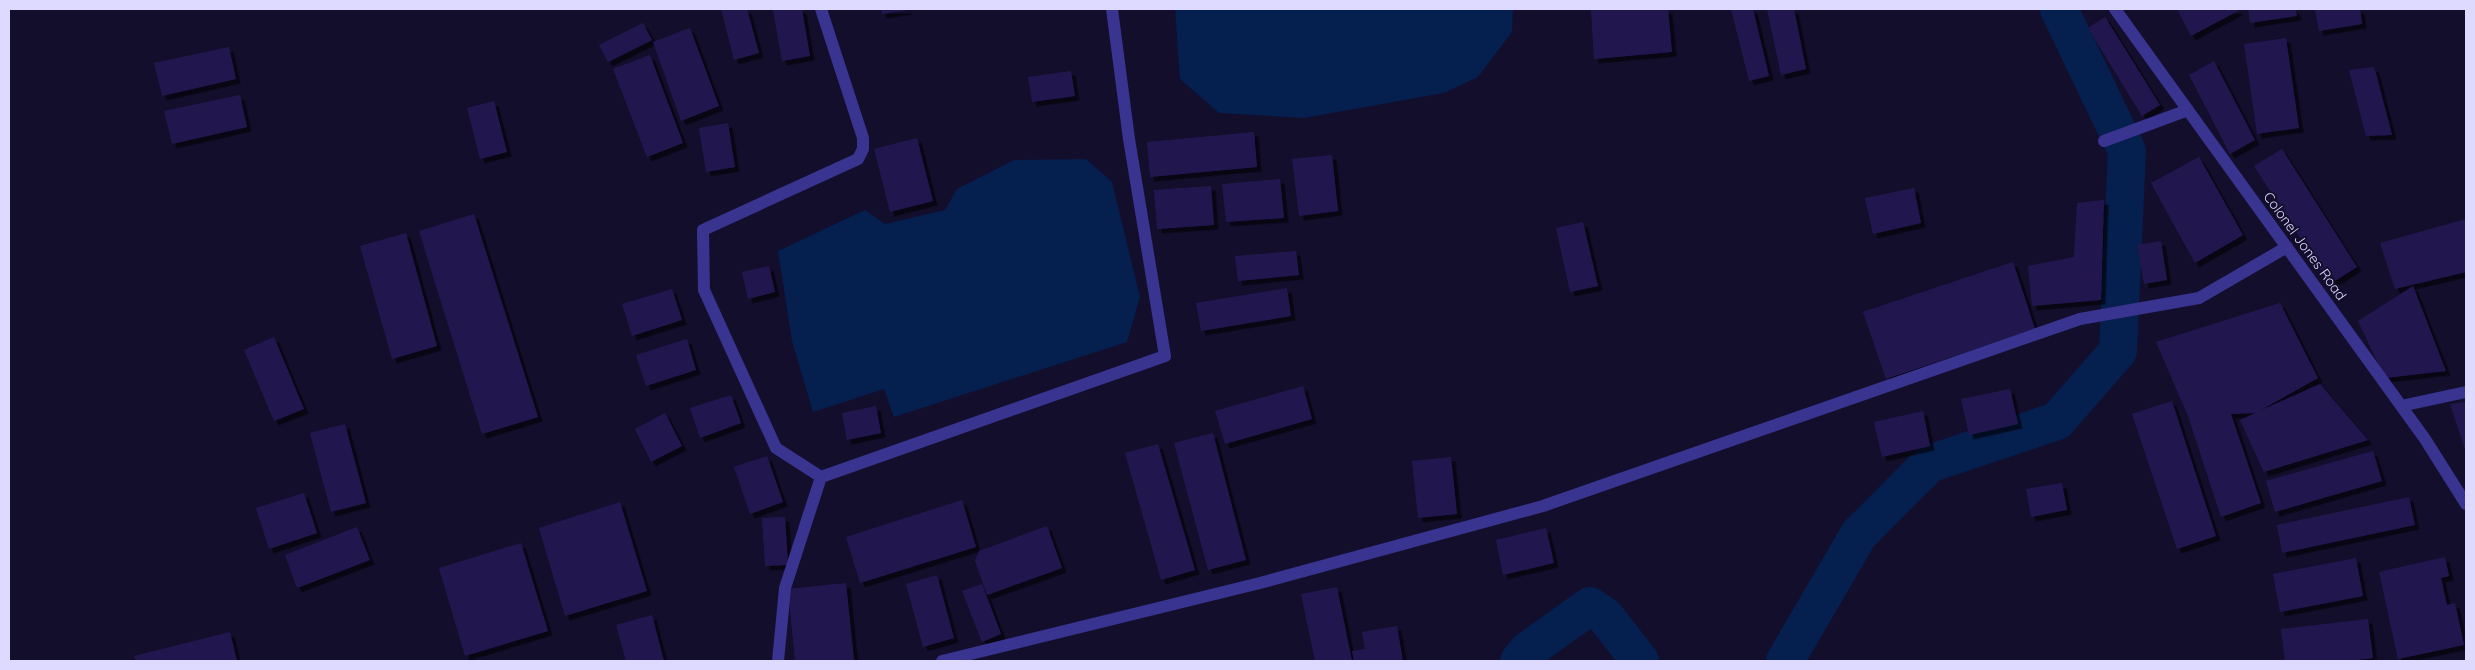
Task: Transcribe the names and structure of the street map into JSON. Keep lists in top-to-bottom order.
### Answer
{
  "streets": {
    "street": ["Colonel Jones Road"]
  }
}
